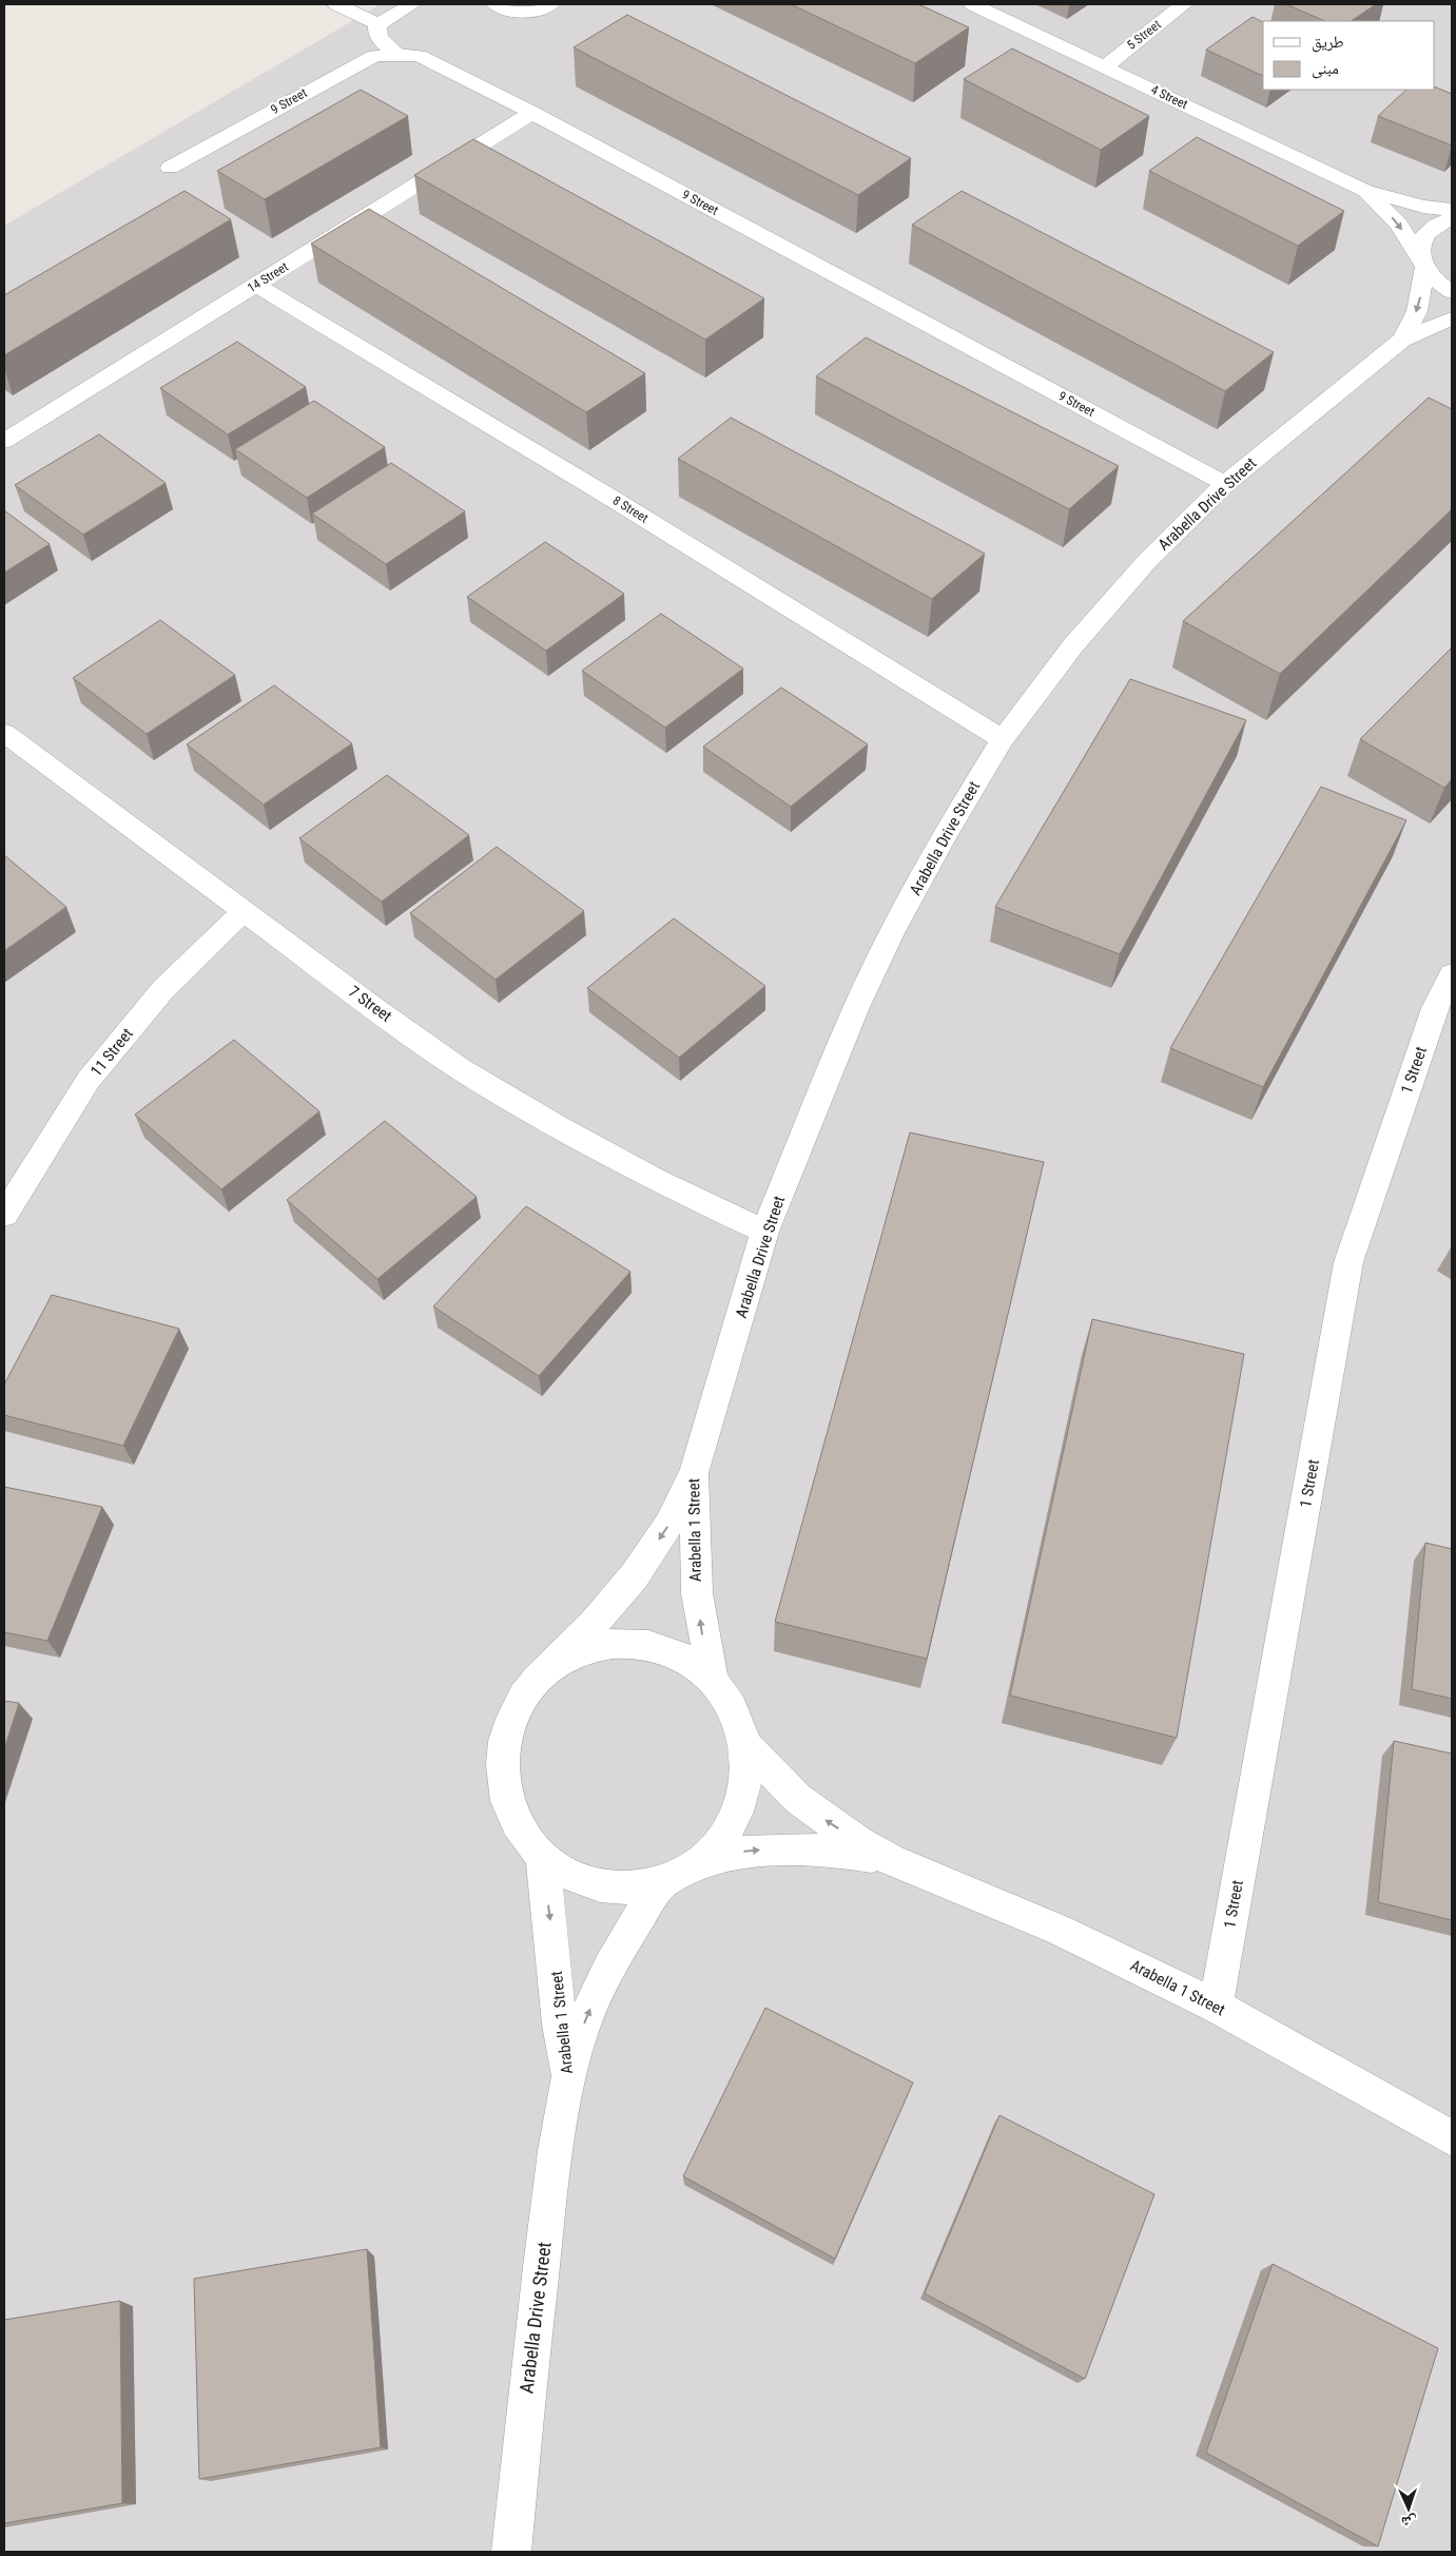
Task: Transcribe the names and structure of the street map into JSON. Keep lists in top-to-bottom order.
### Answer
{
  "streets": {
    "street": [
      "5 Street",
      "4 Street",
      "9 Street",
      "14 Street",
      "Arabella Drive Street",
      "8 Street",
      "7 Street",
      "11 Street",
      "1 Street",
      "Arabella 1 Street"
    ]
  },
  "crossings": [
    ["5 Street", "4 Street"],
    ["9 Street", "14 Street"],
    ["9 Street", "Arabella Drive Street"],
    ["14 Street", "8 Street"],
    ["Arabella Drive Street", "8 Street"],
    ["Arabella Drive Street", "7 Street"],
    ["Arabella Drive Street", "Arabella 1 Street"],
    ["7 Street", "11 Street"],
    ["1 Street", "Arabella 1 Street"]
  ],
  "legend": ["طريق", "مبنى"],
  "north": "bottom"
}
